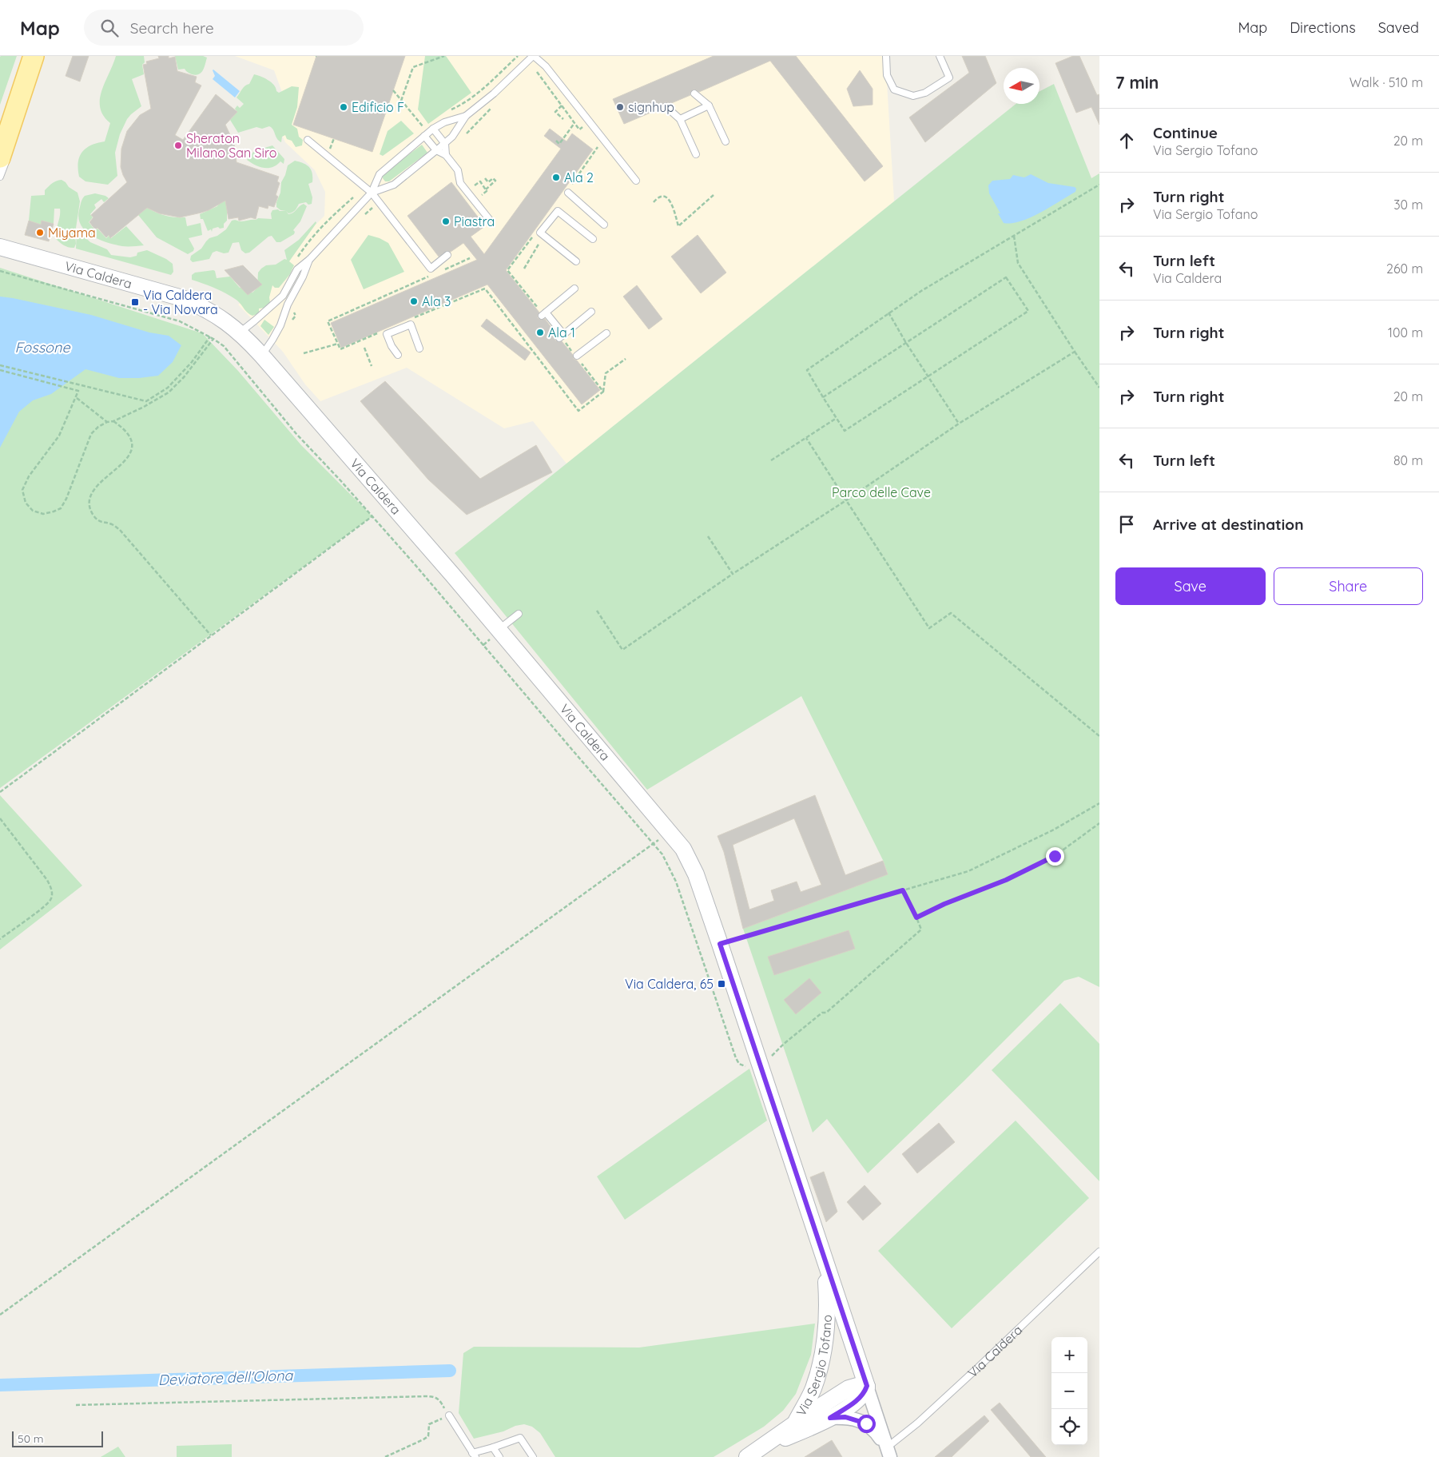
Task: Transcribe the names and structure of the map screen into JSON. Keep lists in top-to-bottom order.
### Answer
{
  "streets": {
    "street": ["Via Caldera", "Via Sergio Tofano"]
  },
  "crossings": [
    ["Via Caldera", "Via Sergio Tofano"]
  ],
  "water": ["Fossone", "Deviatore dell'Olona"],
  "parks": ["Parco delle Cave"],
  "places": {
    "other": [
      "Edificio F",
      "signhup",
      "Sheraton Milano San Siro",
      "Ala 2",
      "Piastra",
      "Miyama",
      "Ala 3",
      "Ala 1"
    ],
    "transit": ["Via Caldera - Via Novara", "Via Caldera, 65"]
  },
  "scale_bar": "50 m",
  "north": "left",
  "page": {
    "header": "Map",
    "search": "Search here",
    "nav": ["Map", "Directions", "Saved"],
    "heading": ["7 min", "Walk · 510 m"],
    "list": [
      ["Continue", "Via Sergio Tofano", "20 m"],
      ["Turn right", "Via Sergio Tofano", "30 m"],
      ["Turn left", "Via Caldera", "260 m"],
      ["Turn right", "100 m"],
      ["Turn right", "20 m"],
      ["Turn left", "80 m"],
      "Arrive at destination"
    ],
    "buttons": ["Save", "Share"],
    "map_buttons": ["+", "−"],
    "scale": "50 m"
  }
}
